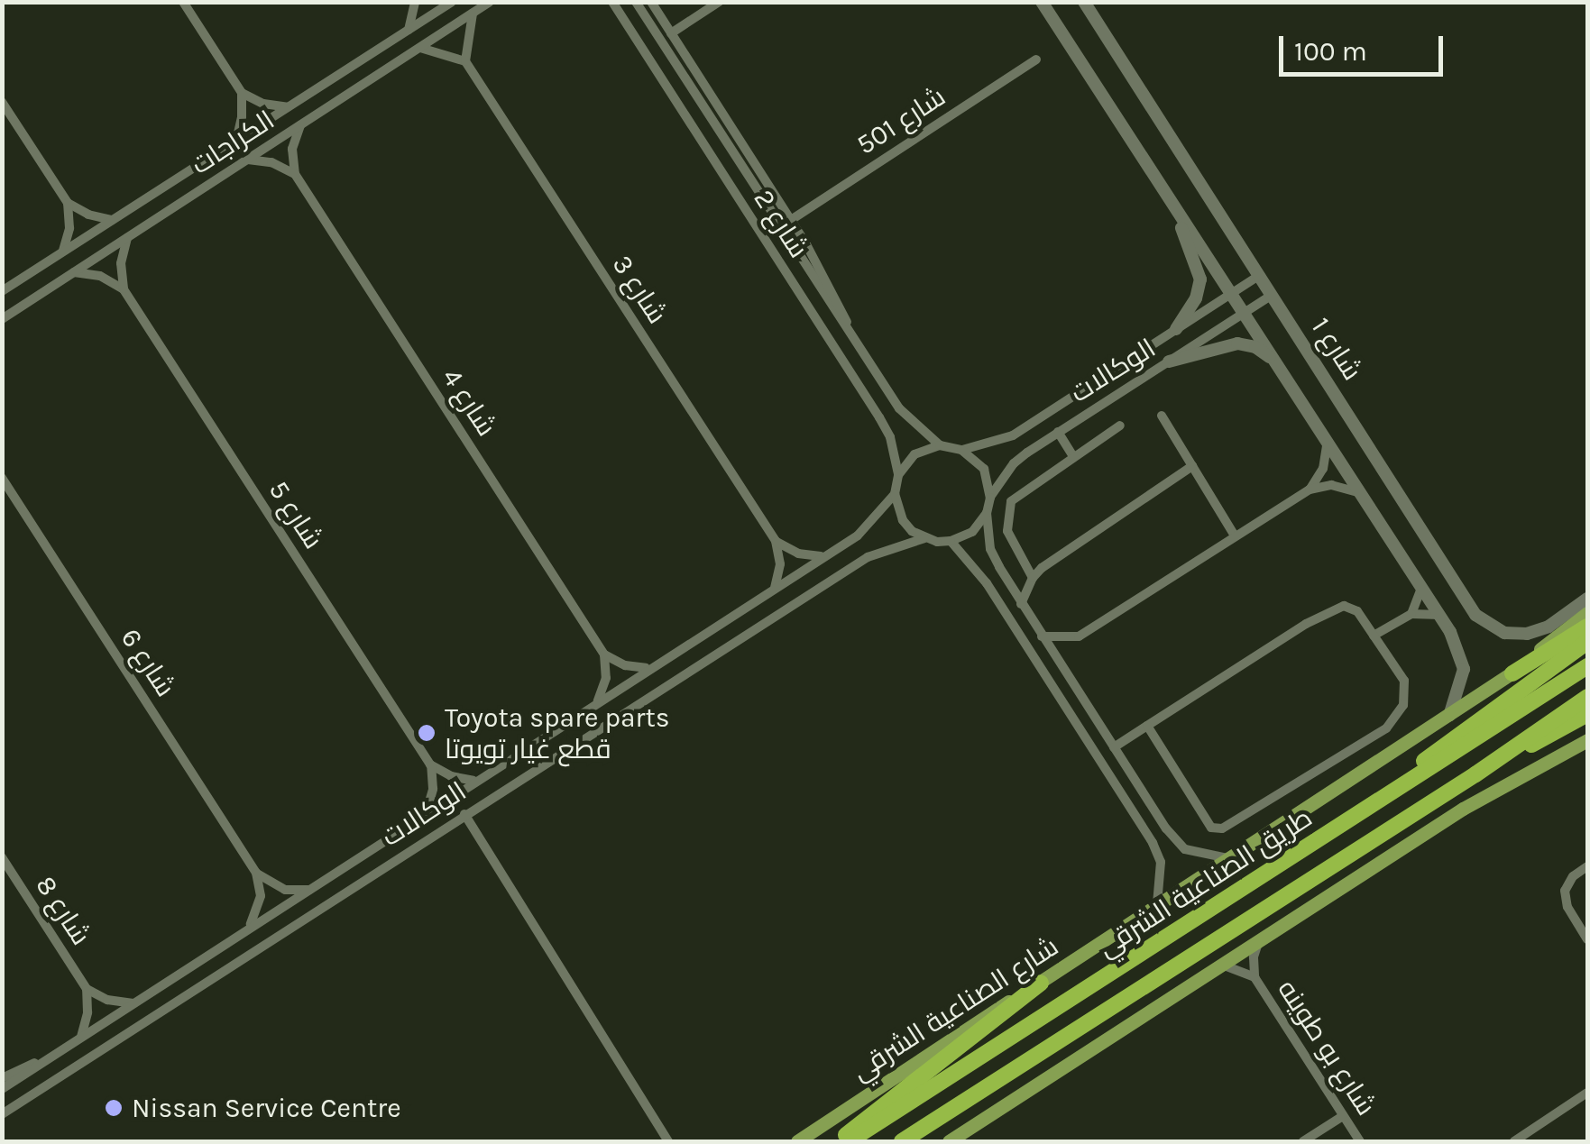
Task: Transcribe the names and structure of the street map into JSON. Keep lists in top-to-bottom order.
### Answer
{
  "streets": {
    "highway": ["طريق الصناعية الشرقي"],
    "main road": ["شارع الصناعية الشرقي"],
    "street": [
      "شارع 501",
      "الكراجات",
      "شارع 2",
      "شارع 3",
      "شارع 1",
      "الوكالات",
      "شارع 4",
      "شارع 5",
      "شارع 6",
      "شارع 8",
      "شارع بو طوينه"
    ]
  },
  "crossings": [
    ["شارع 501", "شارع 2"],
    ["شارع 2", "الوكالات"],
    ["شارع 1", "الوكالات"]
  ],
  "places": ["Toyota spare parts قطع غيار تويوتا", "Nissan Service Centre"],
  "scale_bar": "100 m"
}
